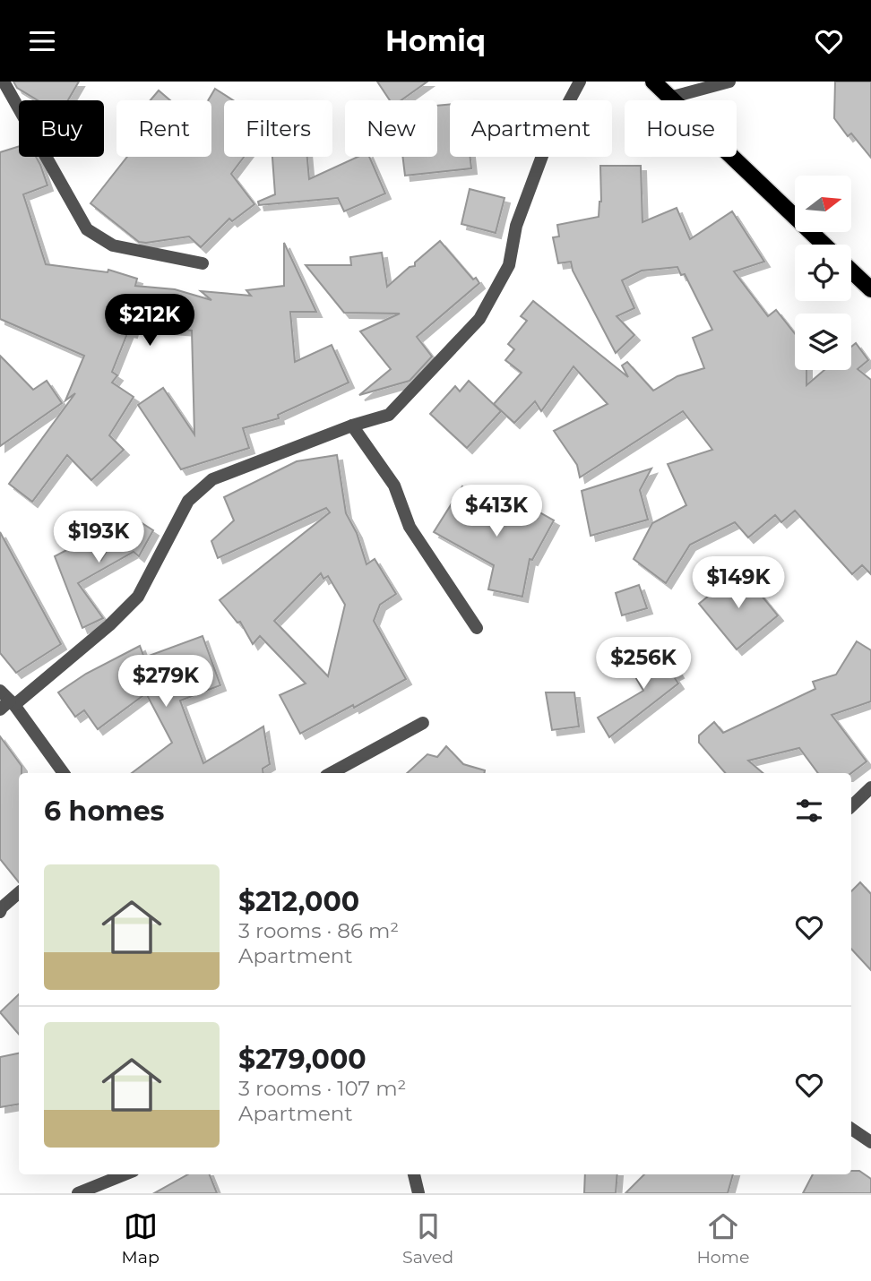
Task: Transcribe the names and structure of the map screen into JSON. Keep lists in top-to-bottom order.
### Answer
{
  "north": "right",
  "page": {
    "header": "Homiq",
    "chip": [
      "Buy",
      "Rent",
      "Filters",
      "New",
      "Apartment",
      "House"
    ],
    "price": [
      "$212K",
      "$413K",
      "$193K",
      "$149K",
      "$256K",
      "$279K"
    ],
    "heading": "6 homes",
    "list": [
      {
        "name": "$212,000",
        "note": "3 rooms · 86 m² · Apartment"
      },
      {
        "name": "$279,000",
        "note": "3 rooms · 107 m² · Apartment"
      }
    ],
    "tabs": ["Map", "Saved", "Home"]
  }
}
